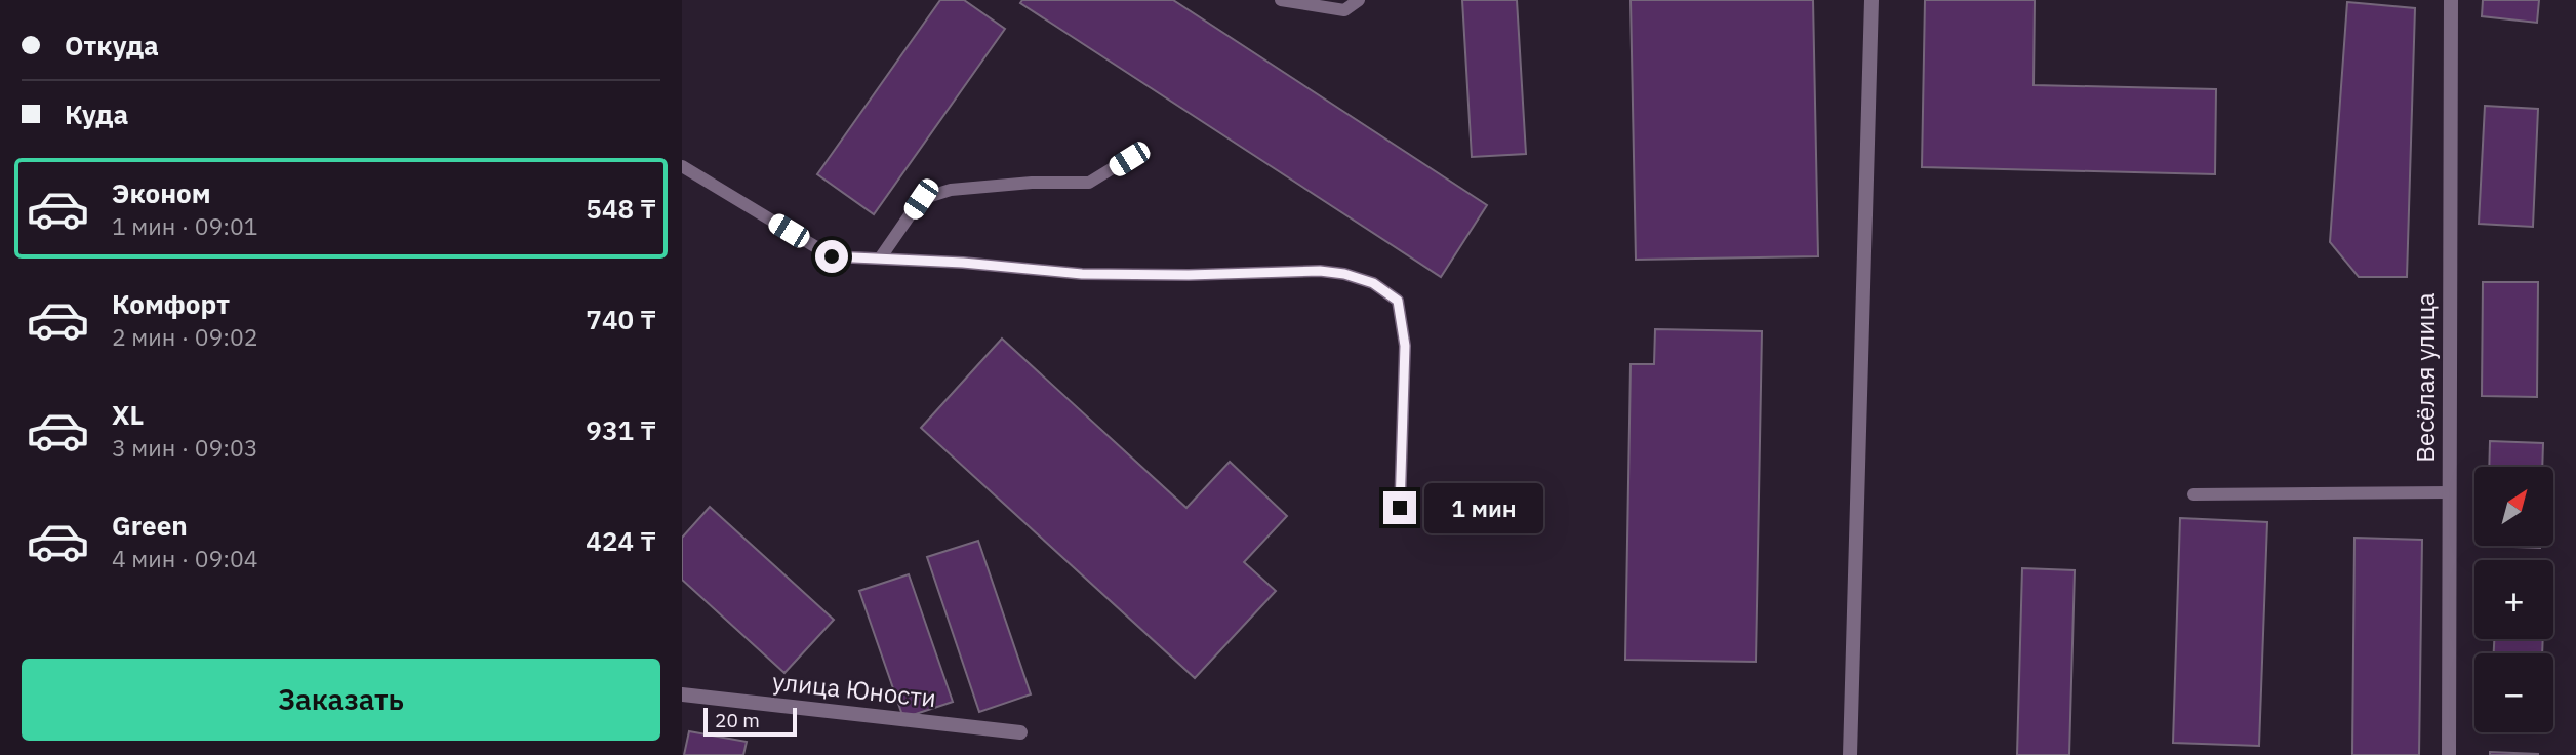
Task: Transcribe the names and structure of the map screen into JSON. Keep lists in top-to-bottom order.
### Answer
{
  "streets": {
    "street": ["Весёлая улица", "улица Юности"]
  },
  "scale_bar": "20 m",
  "north": "top right",
  "page": {
    "banner": ["Откуда", "Куда"],
    "list": [
      {
        "name": "Эконом",
        "note": "1 мин · 09:01",
        "value": "548 ₸"
      },
      {
        "name": "Комфорт",
        "note": "2 мин · 09:02",
        "value": "740 ₸"
      },
      {
        "name": "XL",
        "note": "3 мин · 09:03",
        "value": "931 ₸"
      },
      {
        "name": "Green",
        "note": "4 мин · 09:04",
        "value": "424 ₸"
      }
    ],
    "map_buttons": ["+", "−"],
    "bubble": "1 мин",
    "buttons": "Заказать",
    "scale": "20 m"
  }
}
